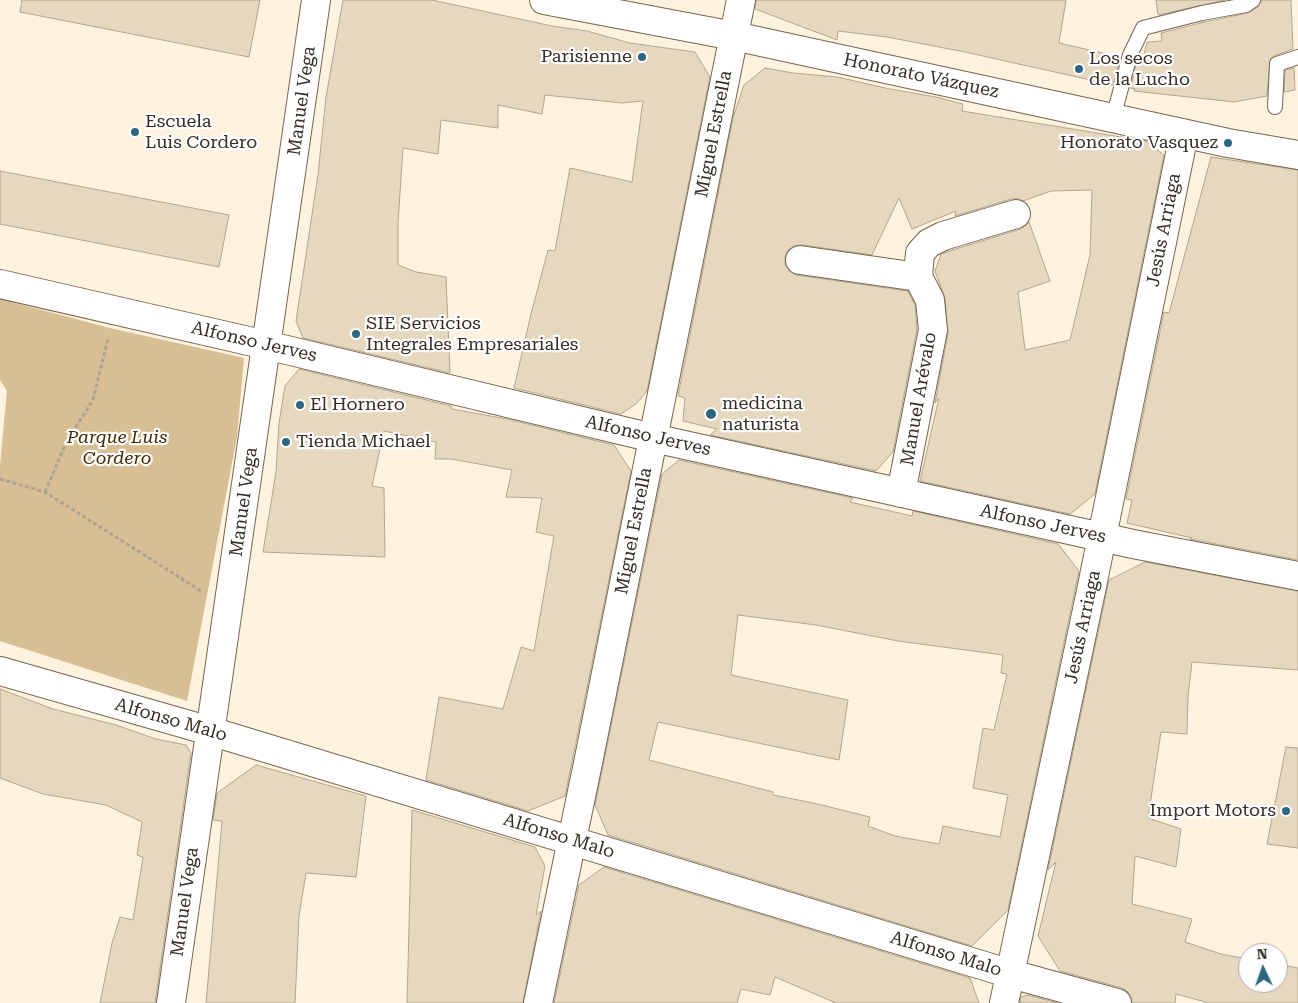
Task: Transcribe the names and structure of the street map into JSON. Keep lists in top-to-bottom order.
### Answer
{
  "streets": {
    "street": [
      "Honorato Vázquez",
      "Manuel Vega",
      "Miguel Estrella",
      "Jesús Arriaga",
      "Alfonso Jerves",
      "Manuel Arévalo",
      "Alfonso Malo"
    ]
  },
  "crossings": [
    ["Honorato Vázquez", "Miguel Estrella"],
    ["Honorato Vázquez", "Jesús Arriaga"],
    ["Manuel Vega", "Alfonso Jerves"],
    ["Manuel Vega", "Alfonso Malo"],
    ["Miguel Estrella", "Alfonso Jerves"],
    ["Miguel Estrella", "Alfonso Malo"],
    ["Jesús Arriaga", "Alfonso Jerves"],
    ["Jesús Arriaga", "Alfonso Malo"],
    ["Alfonso Jerves", "Manuel Arévalo"]
  ],
  "parks": ["Parque Luis Cordero"],
  "places": [
    "Parisienne",
    "Los secos de la Lucho",
    "Escuela Luis Cordero",
    "Honorato Vasquez",
    "SIE Servicios Integrales Empresariales",
    "El Hornero",
    "medicina naturista",
    "Tienda Michael",
    "Import Motors"
  ],
  "north": "top"
}
